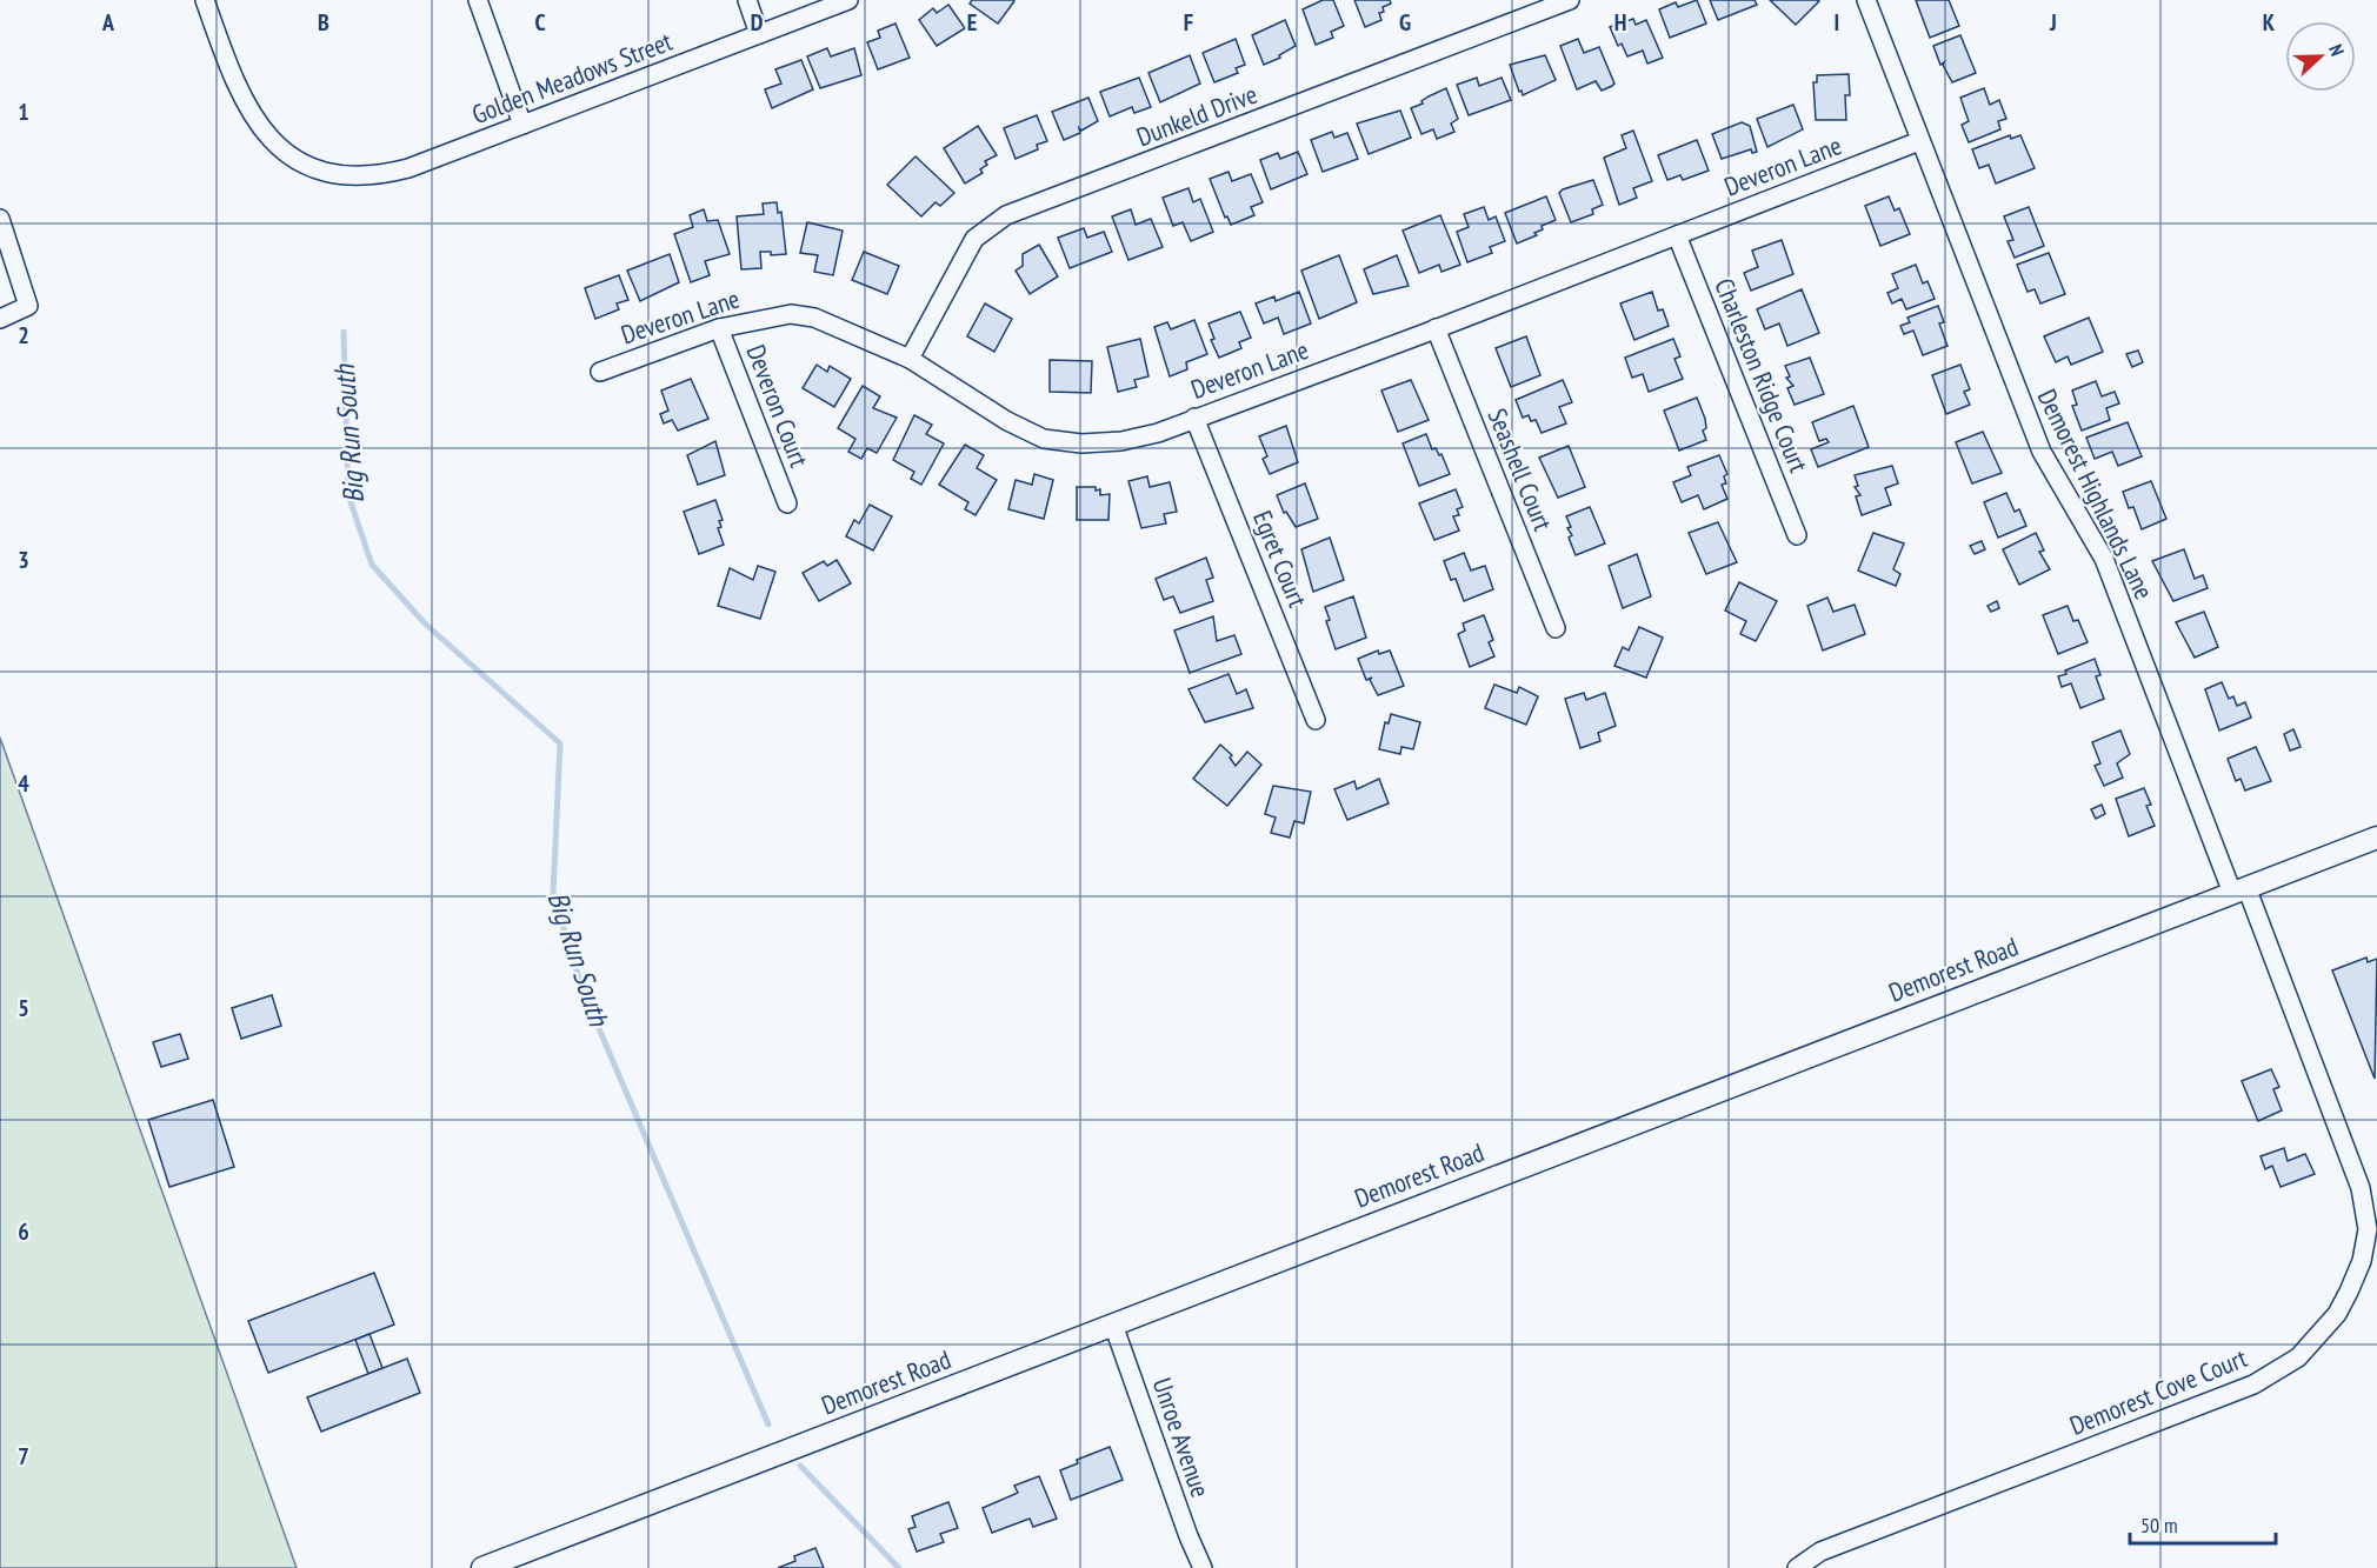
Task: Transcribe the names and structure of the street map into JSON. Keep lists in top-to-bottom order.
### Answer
{
  "streets": {
    "street": [
      "Golden Meadows Street",
      "Dunkeld Drive",
      "Deveron Lane",
      "Charleston Ridge Court",
      "Deveron Court",
      "Seashell Court",
      "Demorest Highlands Lane",
      "Egret Court",
      "Demorest Road",
      "Demorest Cove Court",
      "Unroe Avenue"
    ]
  },
  "crossings": [
    ["Dunkeld Drive", "Deveron Lane"],
    ["Deveron Lane", "Charleston Ridge Court"],
    ["Deveron Lane", "Deveron Court"],
    ["Deveron Lane", "Seashell Court"],
    ["Deveron Lane", "Demorest Highlands Lane"],
    ["Deveron Lane", "Egret Court"],
    ["Demorest Highlands Lane", "Demorest Road"],
    ["Demorest Highlands Lane", "Demorest Cove Court"],
    ["Demorest Road", "Demorest Cove Court"],
    ["Demorest Road", "Unroe Avenue"]
  ],
  "water": ["Big Run South"],
  "scale_bar": "50 m",
  "north": "right",
  "grid": {
    "columns": [
      "A",
      "B",
      "C",
      "D",
      "E",
      "F",
      "G",
      "H",
      "I",
      "J",
      "K"
    ],
    "rows": [
      "1",
      "2",
      "3",
      "4",
      "5",
      "6",
      "7"
    ]
  }
}
